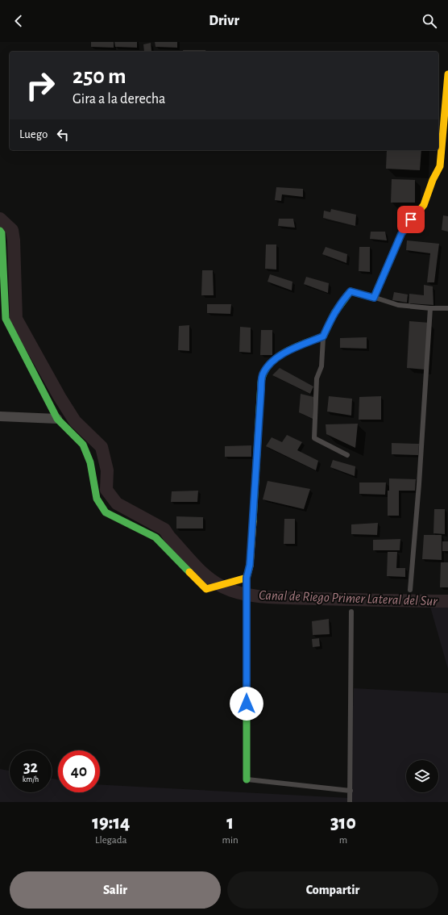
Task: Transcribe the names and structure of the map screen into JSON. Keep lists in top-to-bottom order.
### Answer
{
  "water": ["Canal de Riego Primer Lateral del Sur"],
  "page": {
    "header": "Drivr",
    "turn": ["250 m", "Gira a la derecha"],
    "then": "Luego",
    "speed": "32 km/h",
    "limit": "40",
    "eta": [
      "19:14",
      "Llegada",
      "1",
      "min",
      "310",
      "m"
    ],
    "buttons": ["Salir", "Compartir"]
  }
}
